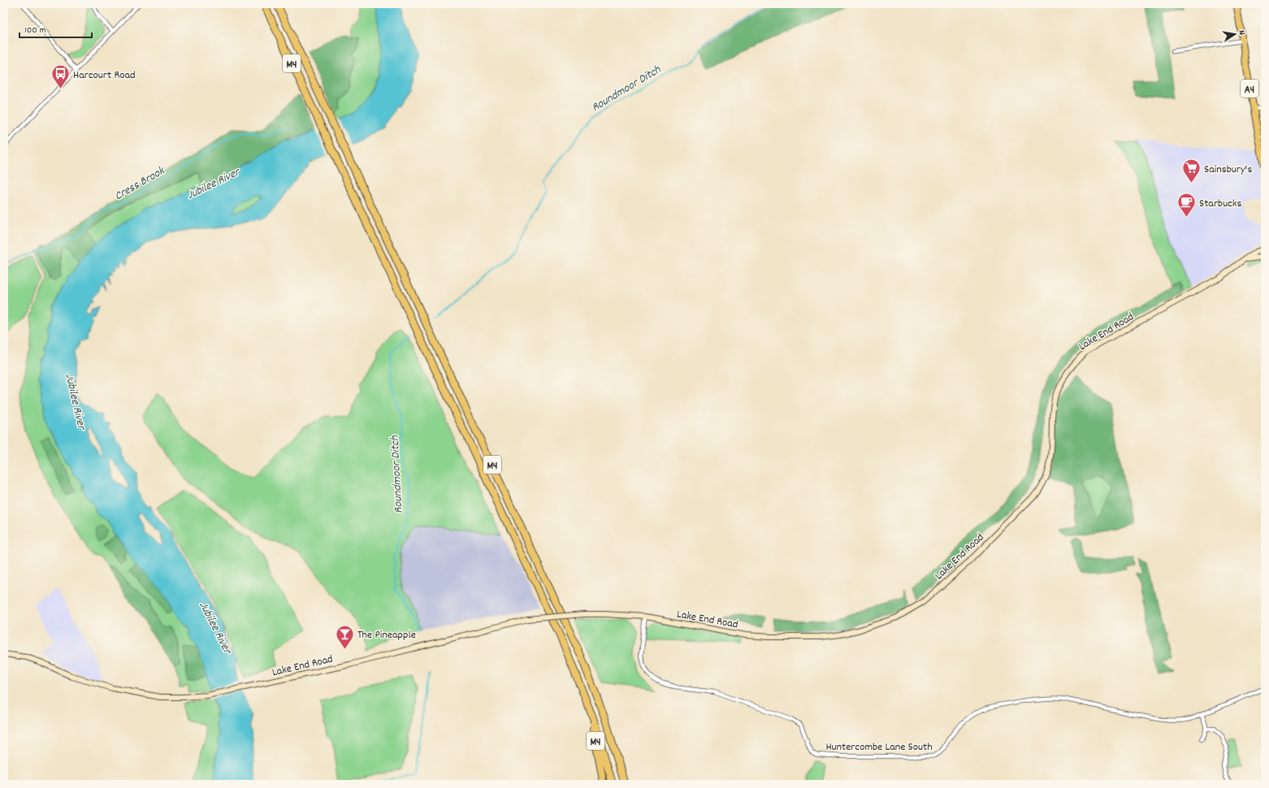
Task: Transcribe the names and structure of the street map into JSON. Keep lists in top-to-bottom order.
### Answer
{
  "streets": {
    "highway": ["M4"],
    "main road": ["A4", "Lake End Road"],
    "street": ["Huntercombe Lane South"]
  },
  "crossings": [
    ["Lake End Road", "Huntercombe Lane South"]
  ],
  "water": ["Roundmoor Ditch", "Cress Brook", "Jubilee River"],
  "places": {
    "bus stop": ["Harcourt Road"],
    "supermarket": ["Sainsbury's"],
    "cafe": ["Starbucks"],
    "bar": ["The Pineapple"]
  },
  "scale_bar": "100 m",
  "north": "right"
}
